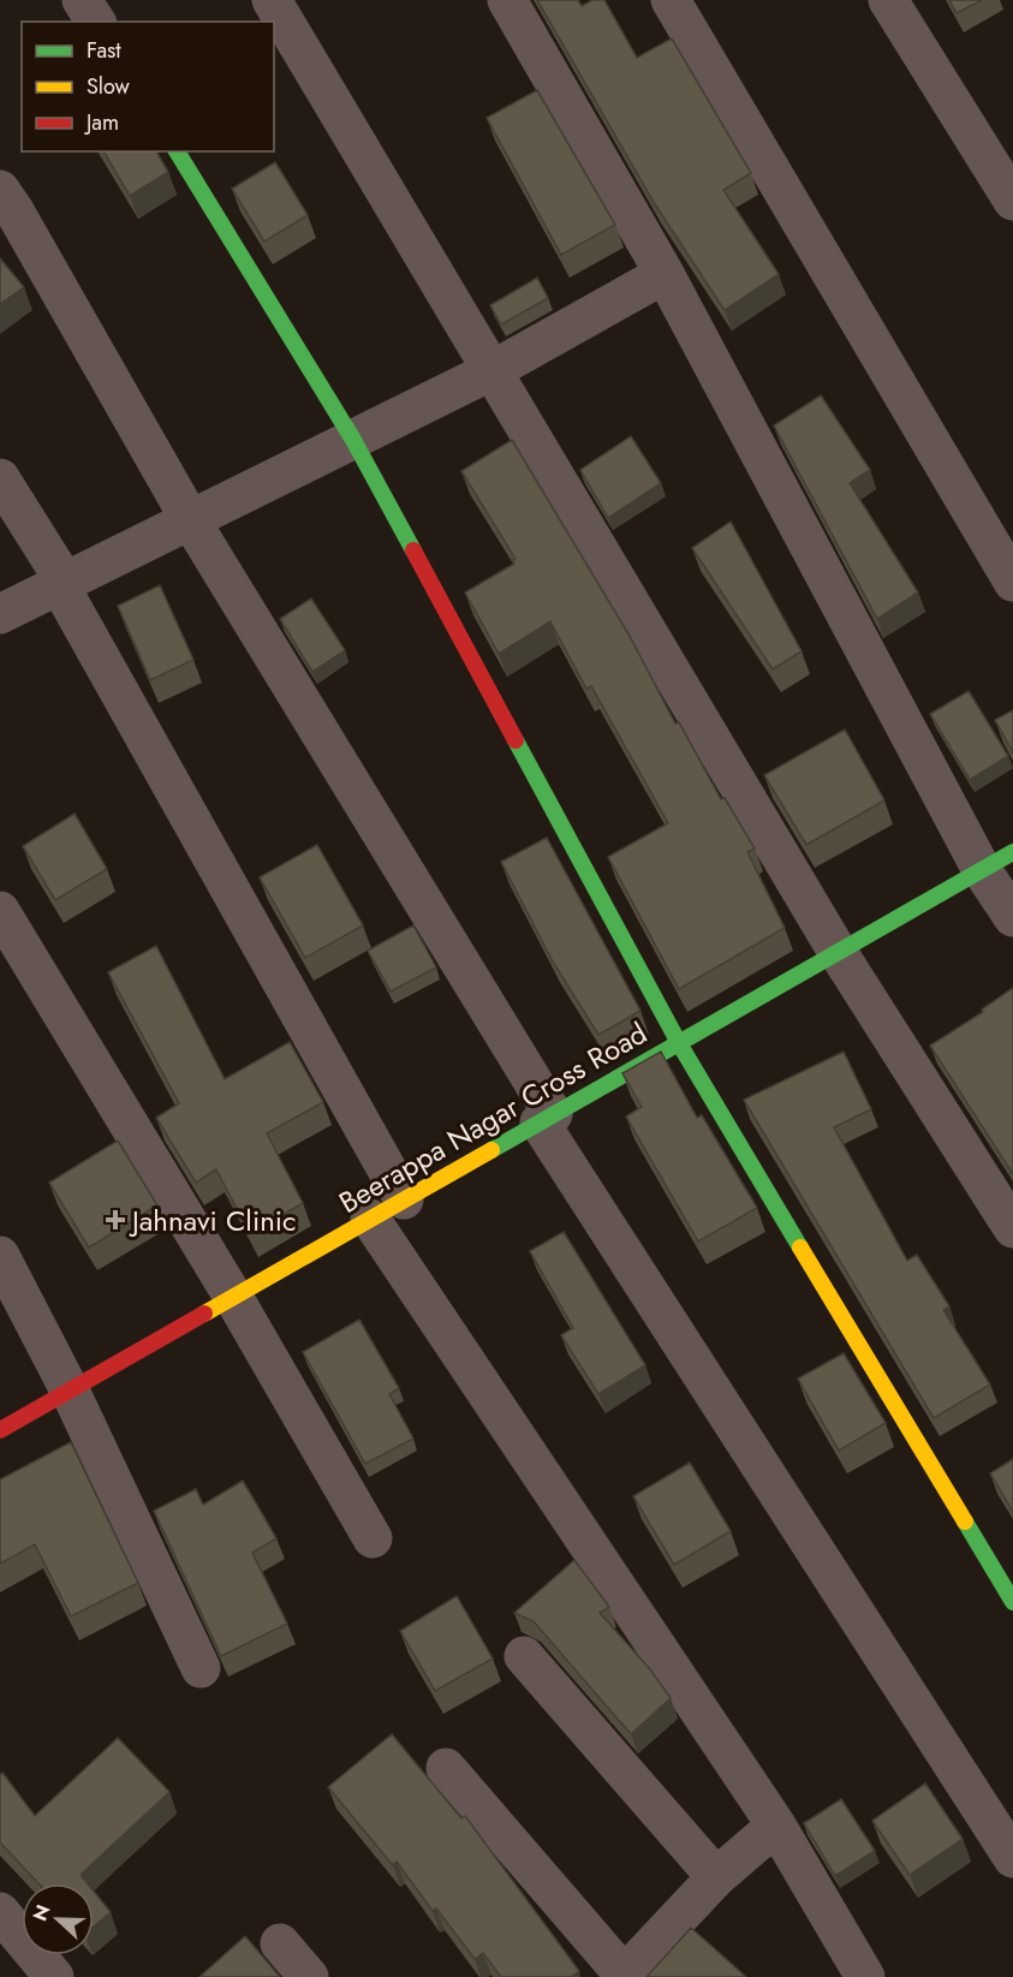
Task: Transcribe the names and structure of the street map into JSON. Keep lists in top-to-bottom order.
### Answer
{
  "streets": {
    "street": ["Beerappa Nagar Cross Road"]
  },
  "places": {
    "health": ["Jahnavi Clinic"]
  },
  "legend": ["Fast", "Slow", "Jam"],
  "north": "left"
}
